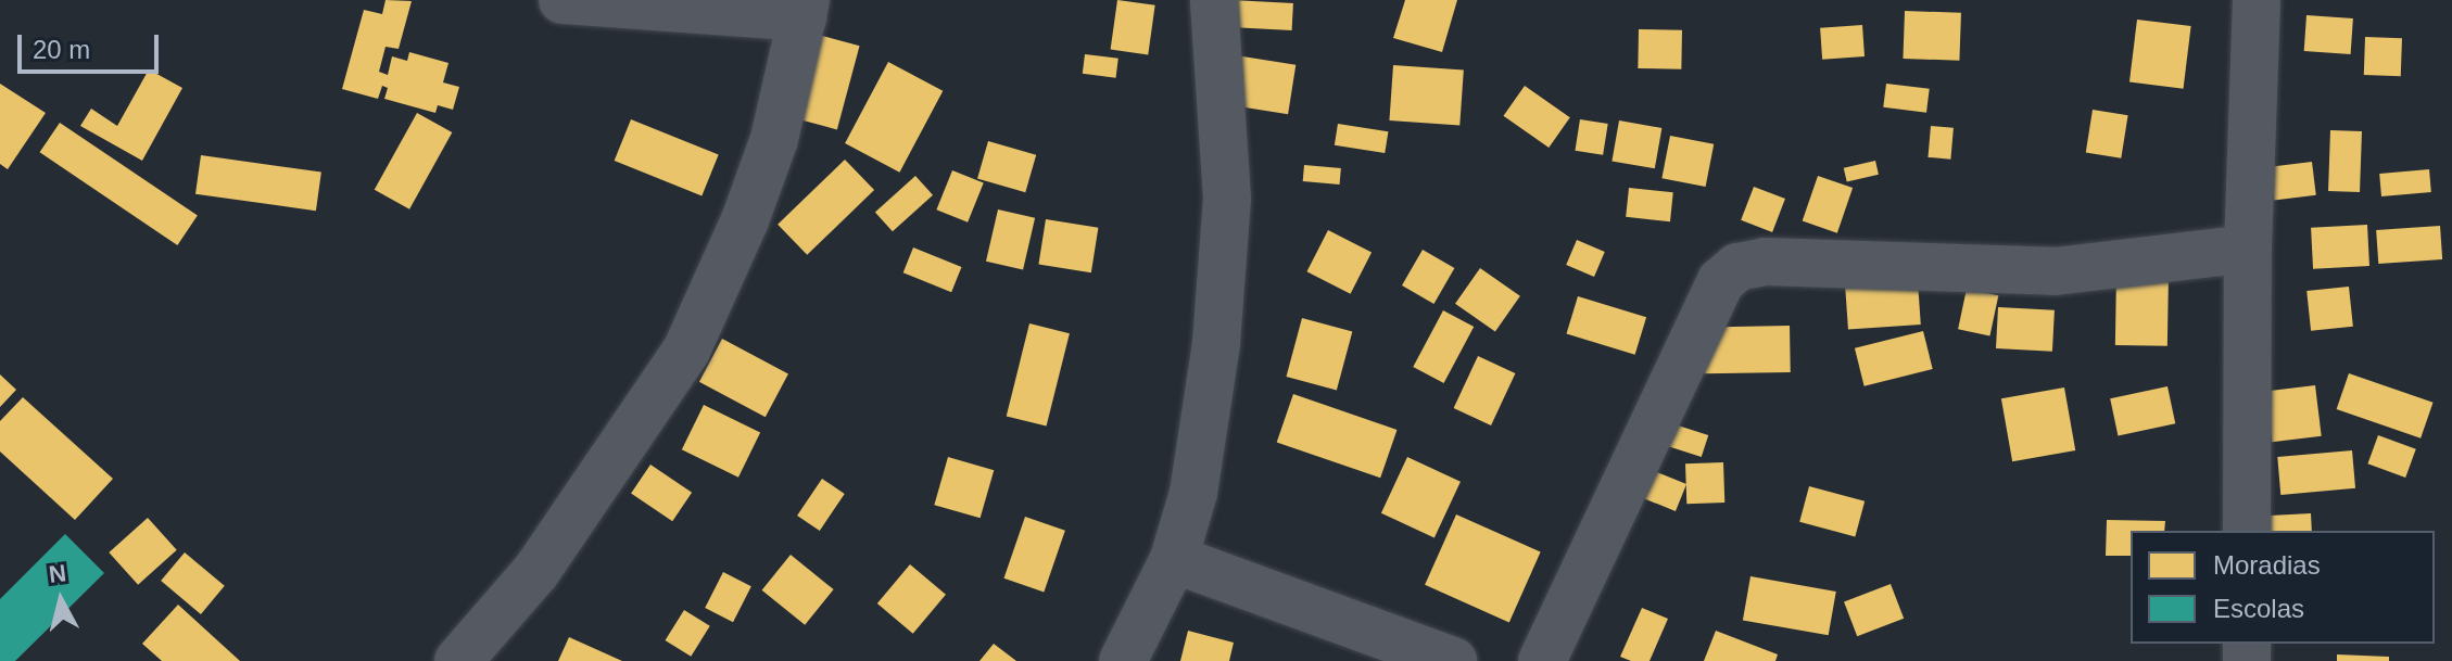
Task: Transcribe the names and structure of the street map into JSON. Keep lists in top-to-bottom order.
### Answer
{
  "legend": ["Moradias", "Escolas"],
  "scale_bar": "20 m",
  "north": "top"
}
